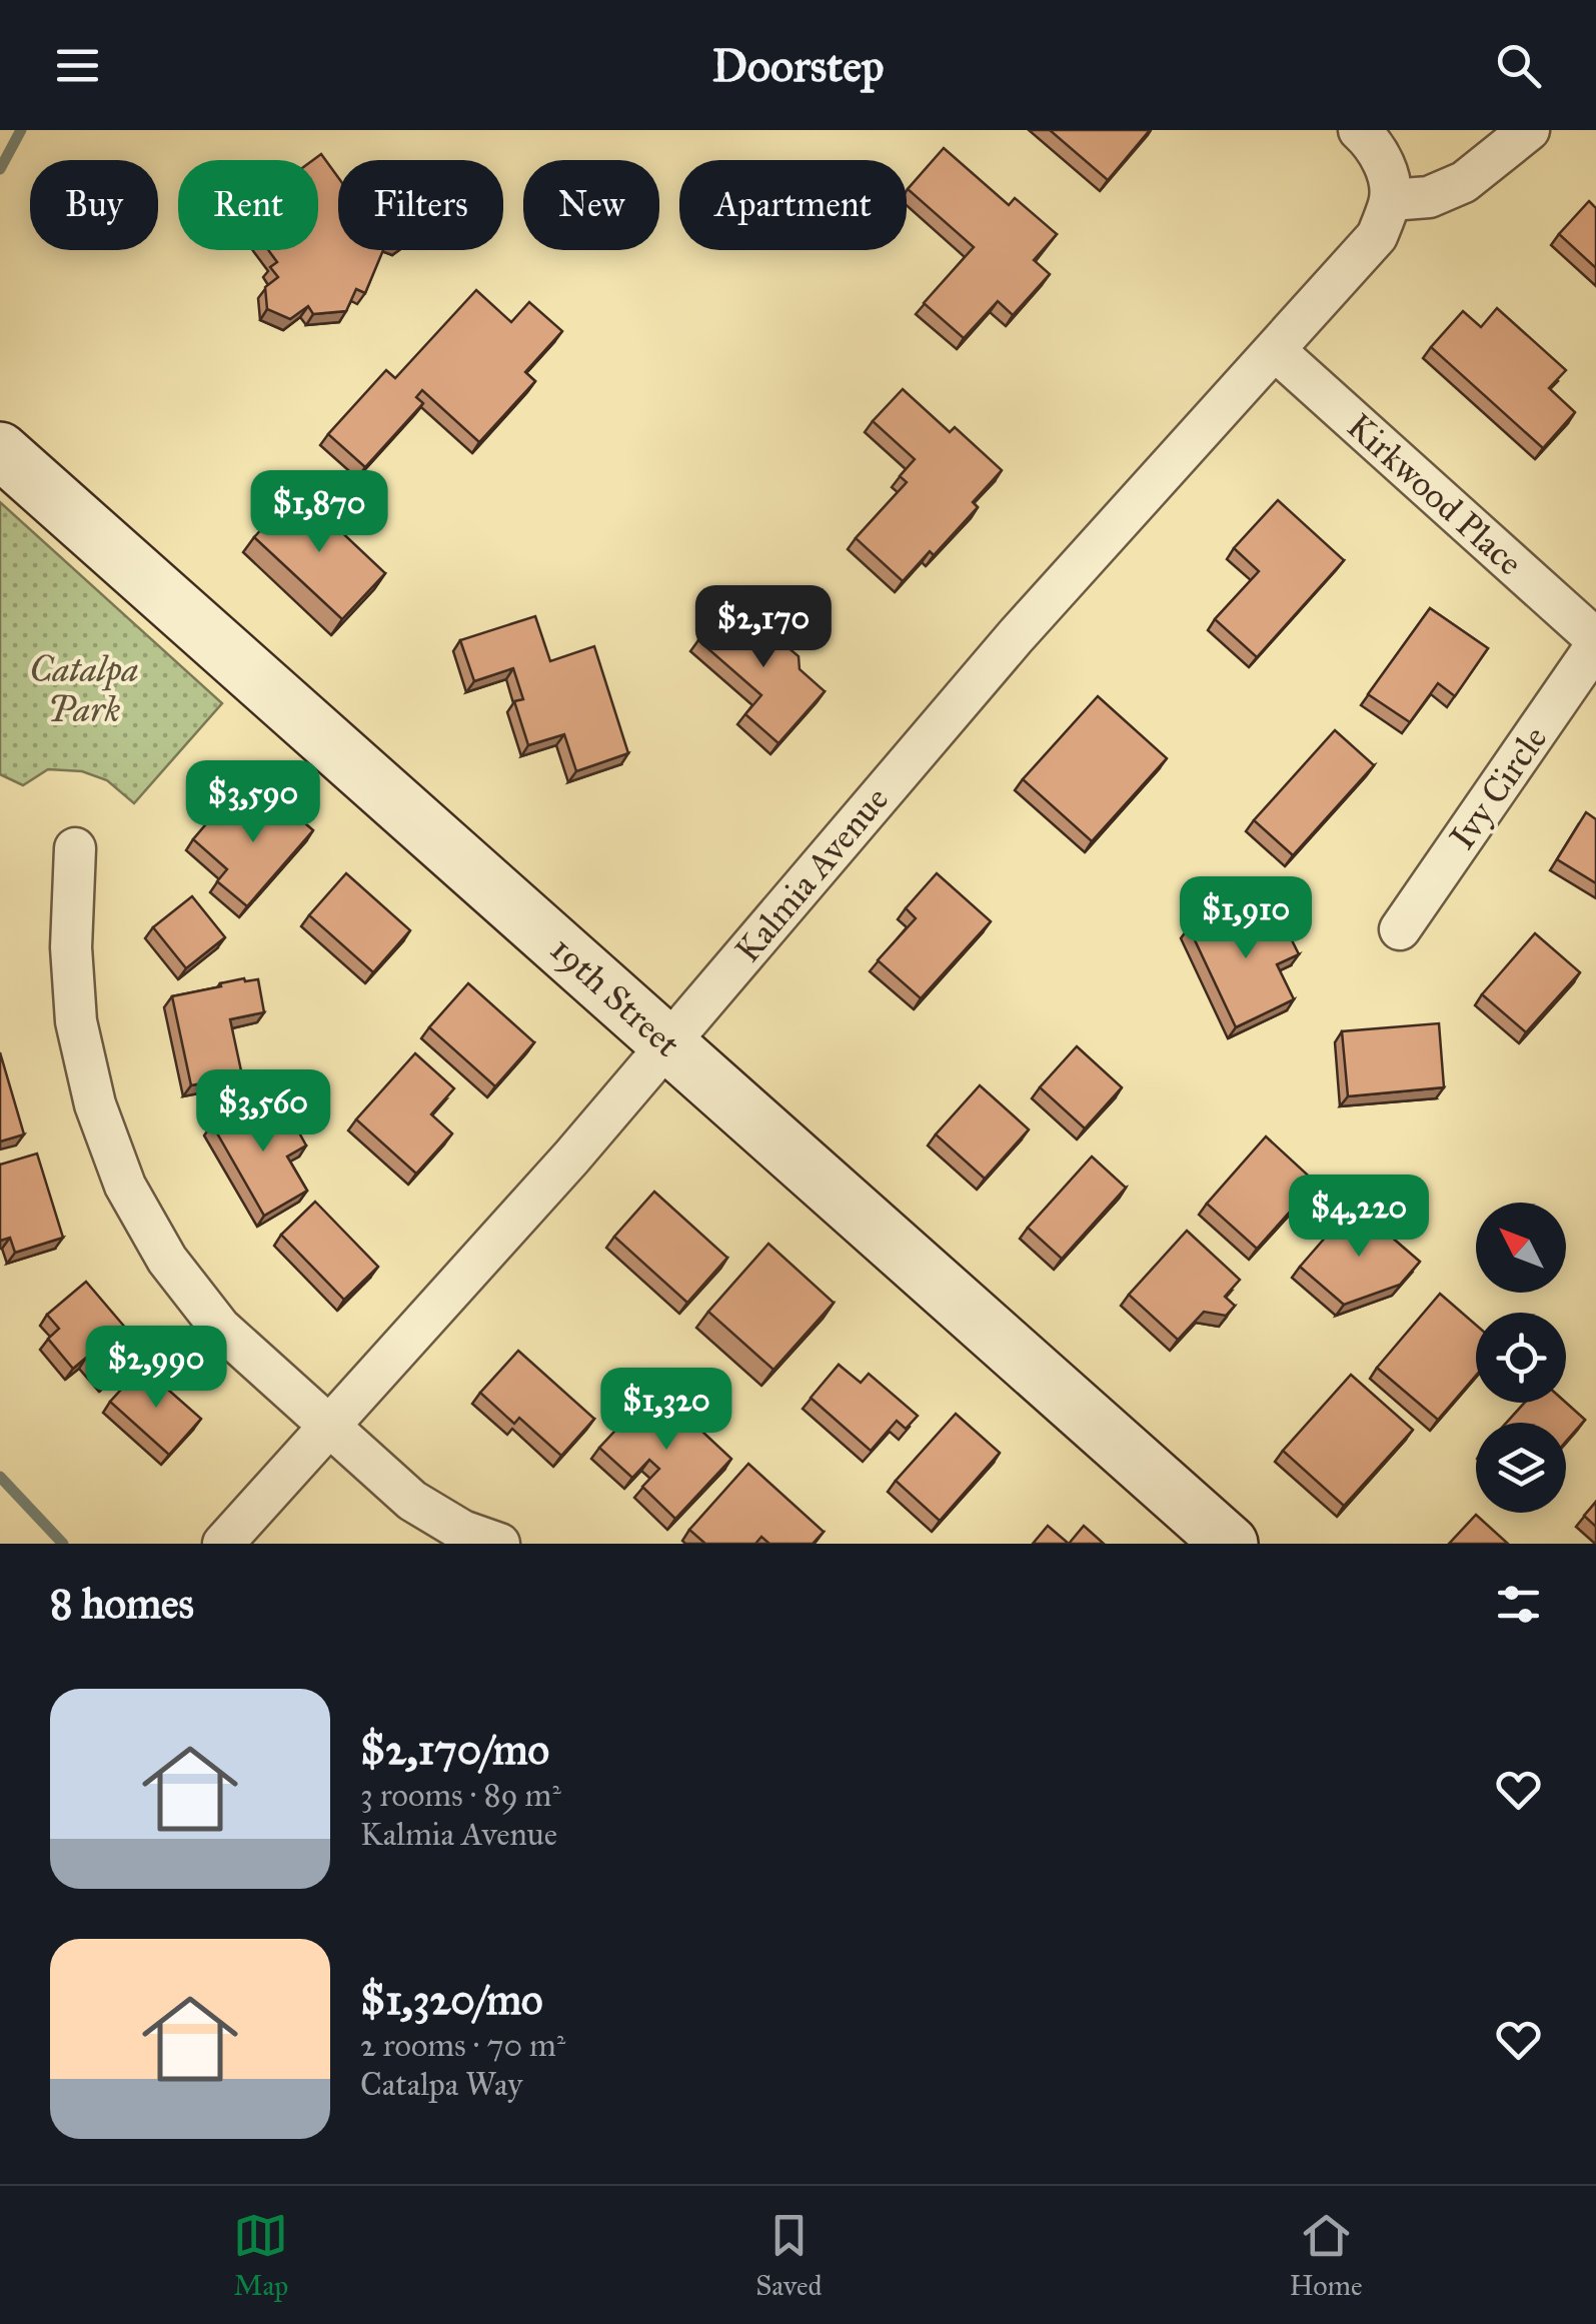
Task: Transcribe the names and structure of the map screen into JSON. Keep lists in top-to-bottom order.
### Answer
{
  "streets": {
    "street": [
      "Kirkwood Place",
      "Ivy Circle",
      "Kalmia Avenue",
      "19th Street"
    ]
  },
  "crossings": [
    ["Kirkwood Place", "Ivy Circle"],
    ["Kirkwood Place", "Kalmia Avenue"],
    ["Kalmia Avenue", "19th Street"]
  ],
  "parks": ["Catalpa Park"],
  "north": "top left",
  "page": {
    "header": "Doorstep",
    "chip": [
      "Buy",
      "Rent",
      "Filters",
      "New",
      "Apartment"
    ],
    "price": [
      "$1,870",
      "$2,170",
      "$3,590",
      "$1,910",
      "$3,560",
      "$4,220",
      "$2,990",
      "$1,320"
    ],
    "heading": "8 homes",
    "list": [
      {
        "name": "$2,170/mo",
        "note": "3 rooms · 89 m² · Kalmia Avenue"
      },
      {
        "name": "$1,320/mo",
        "note": "2 rooms · 70 m² · Catalpa Way"
      }
    ],
    "tabs": ["Map", "Saved", "Home"]
  }
}
